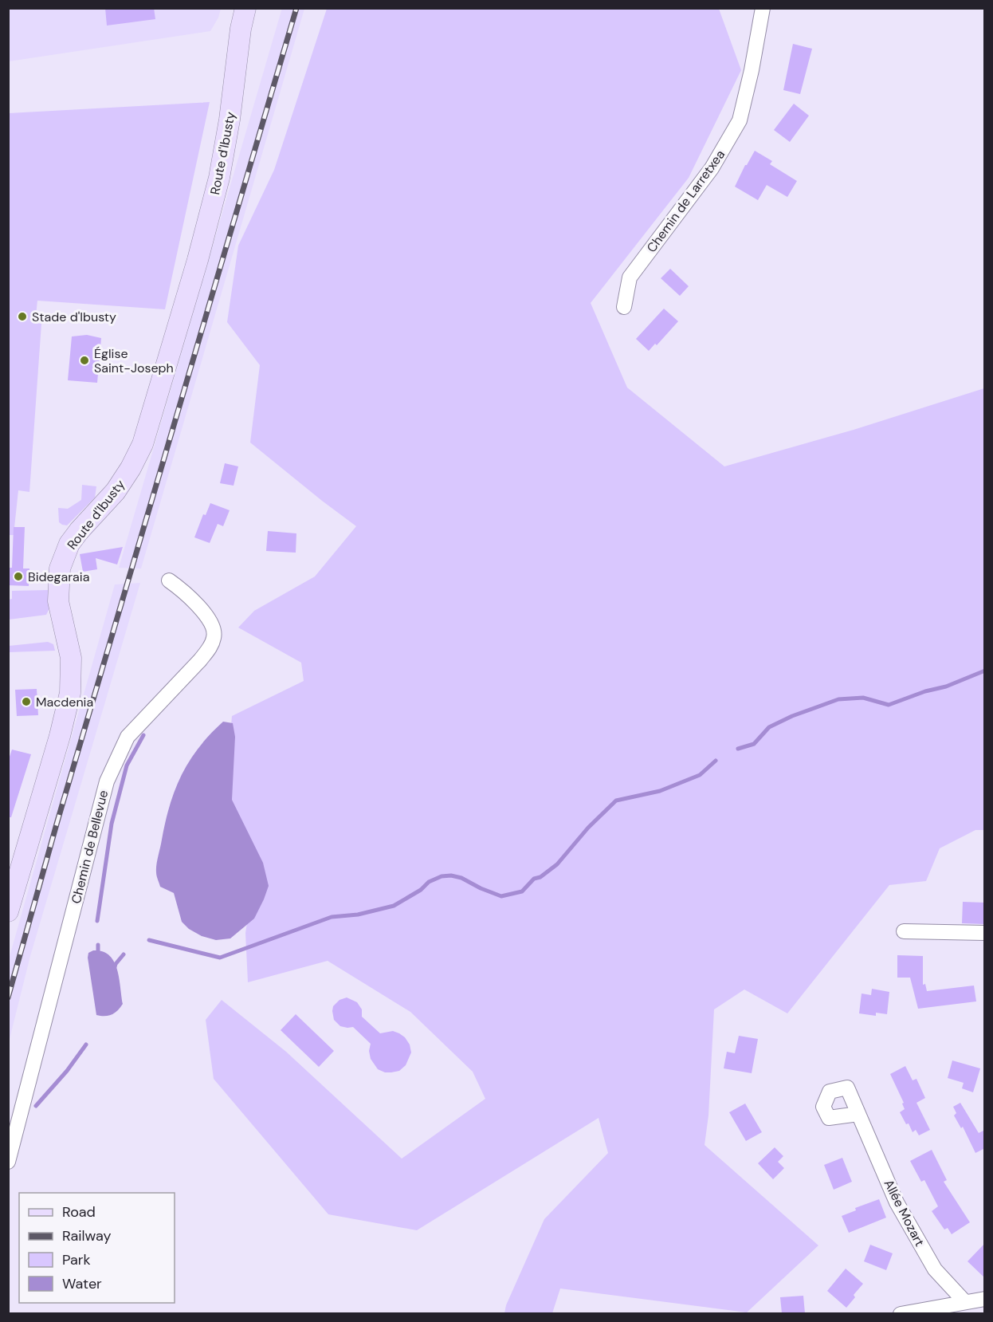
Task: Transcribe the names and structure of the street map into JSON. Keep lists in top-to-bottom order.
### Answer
{
  "streets": {
    "street": [
      "Route d'Ibusty",
      "Chemin de Larretxea",
      "Chemin de Bellevue",
      "Allée Mozart"
    ]
  },
  "places": [
    "Stade d'Ibusty",
    "Église Saint-Joseph",
    "Bidegaraia",
    "Macdenia"
  ],
  "legend": [
    "Road",
    "Railway",
    "Park",
    "Water"
  ]
}
